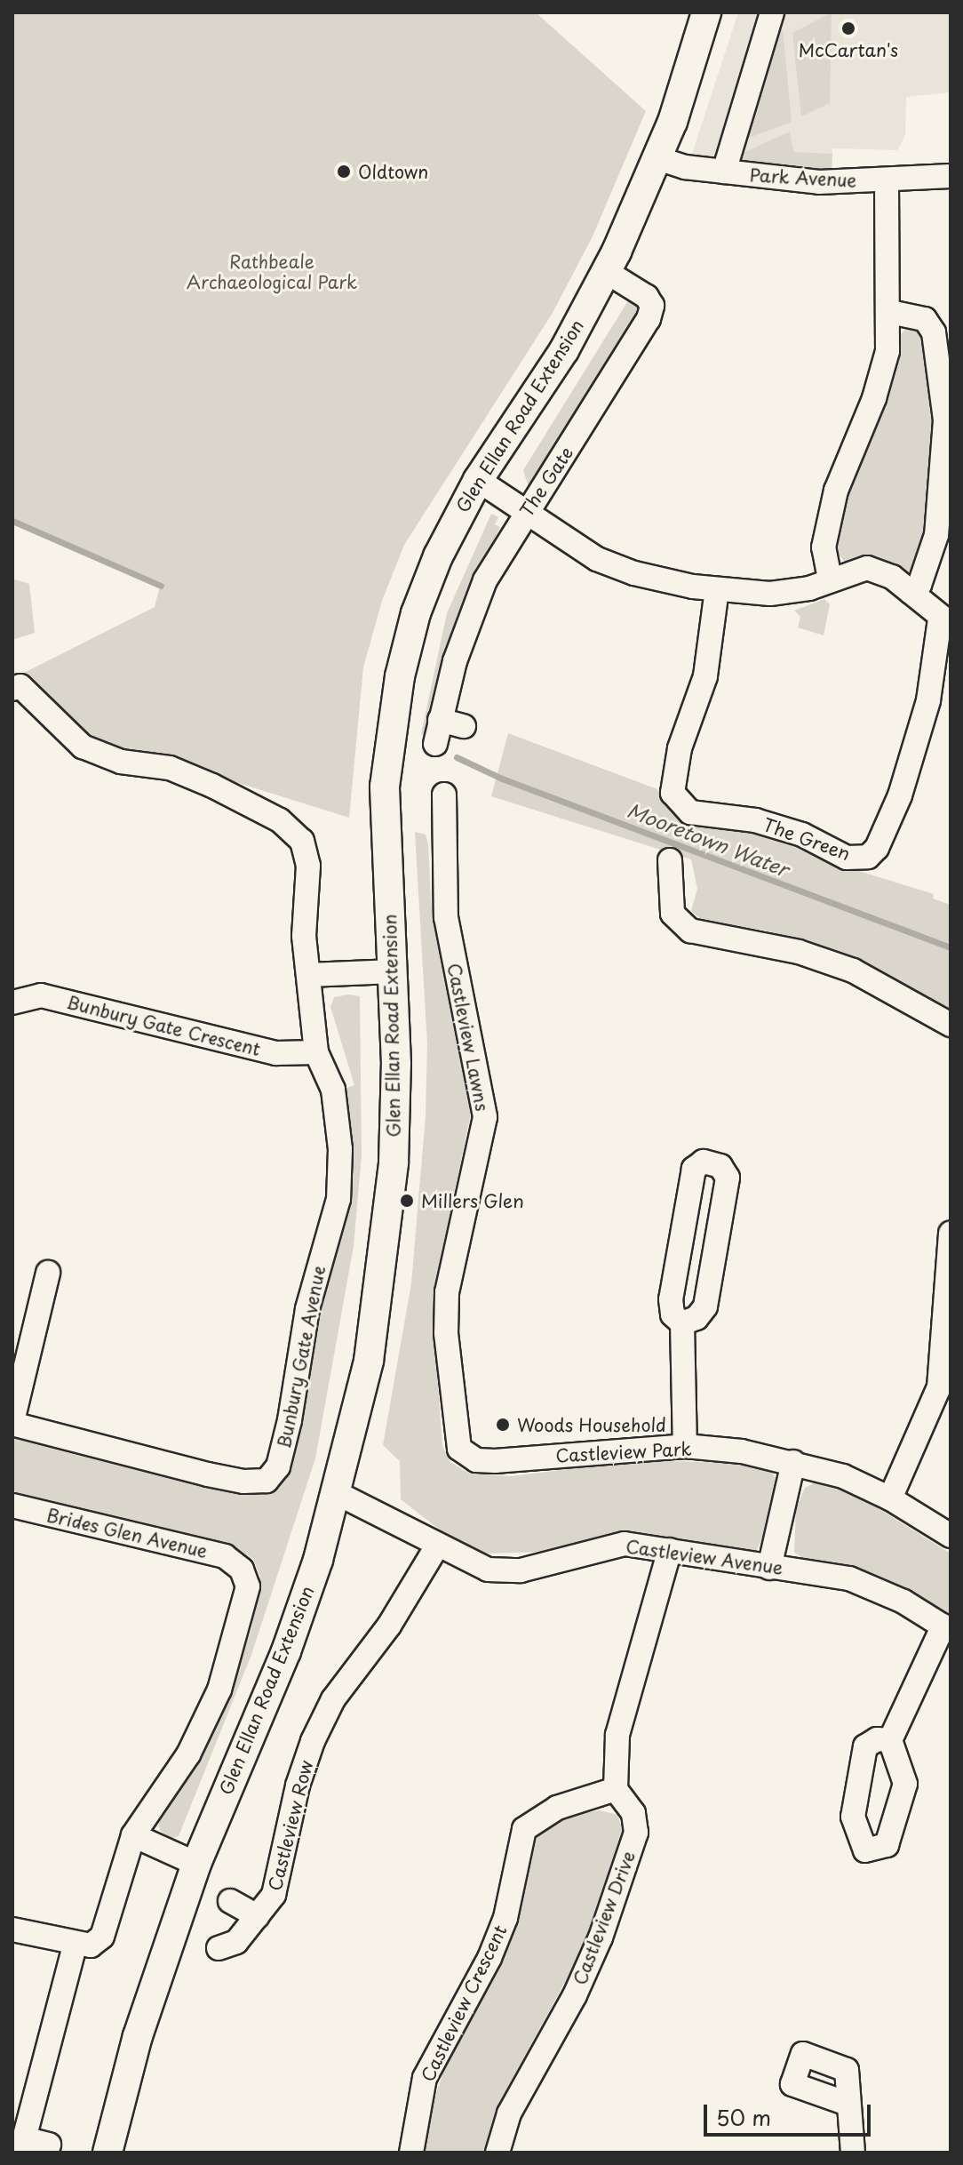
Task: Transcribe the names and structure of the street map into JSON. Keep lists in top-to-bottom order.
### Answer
{
  "streets": {
    "street": [
      "Park Avenue",
      "Glen Ellan Road Extension",
      "The Gate",
      "The Green",
      "Bunbury Gate Crescent",
      "Castleview Lawns",
      "Bunbury Gate Avenue",
      "Castleview Park",
      "Brides Glen Avenue",
      "Castleview Avenue",
      "Castleview Row",
      "Castleview Drive",
      "Castleview Crescent"
    ]
  },
  "crossings": [
    ["Park Avenue", "Glen Ellan Road Extension"],
    ["Glen Ellan Road Extension", "The Gate"],
    ["Glen Ellan Road Extension", "Castleview Avenue"],
    ["Bunbury Gate Crescent", "Bunbury Gate Avenue"],
    ["Castleview Lawns", "Castleview Park"],
    ["Castleview Avenue", "Castleview Row"],
    ["Castleview Drive", "Castleview Crescent"]
  ],
  "water": ["Mooretown Water"],
  "parks": ["Rathbeale Archaeological Park"],
  "places": [
    "McCartan's",
    "Oldtown",
    "Millers Glen",
    "Woods Household"
  ],
  "scale_bar": "50 m"
}
